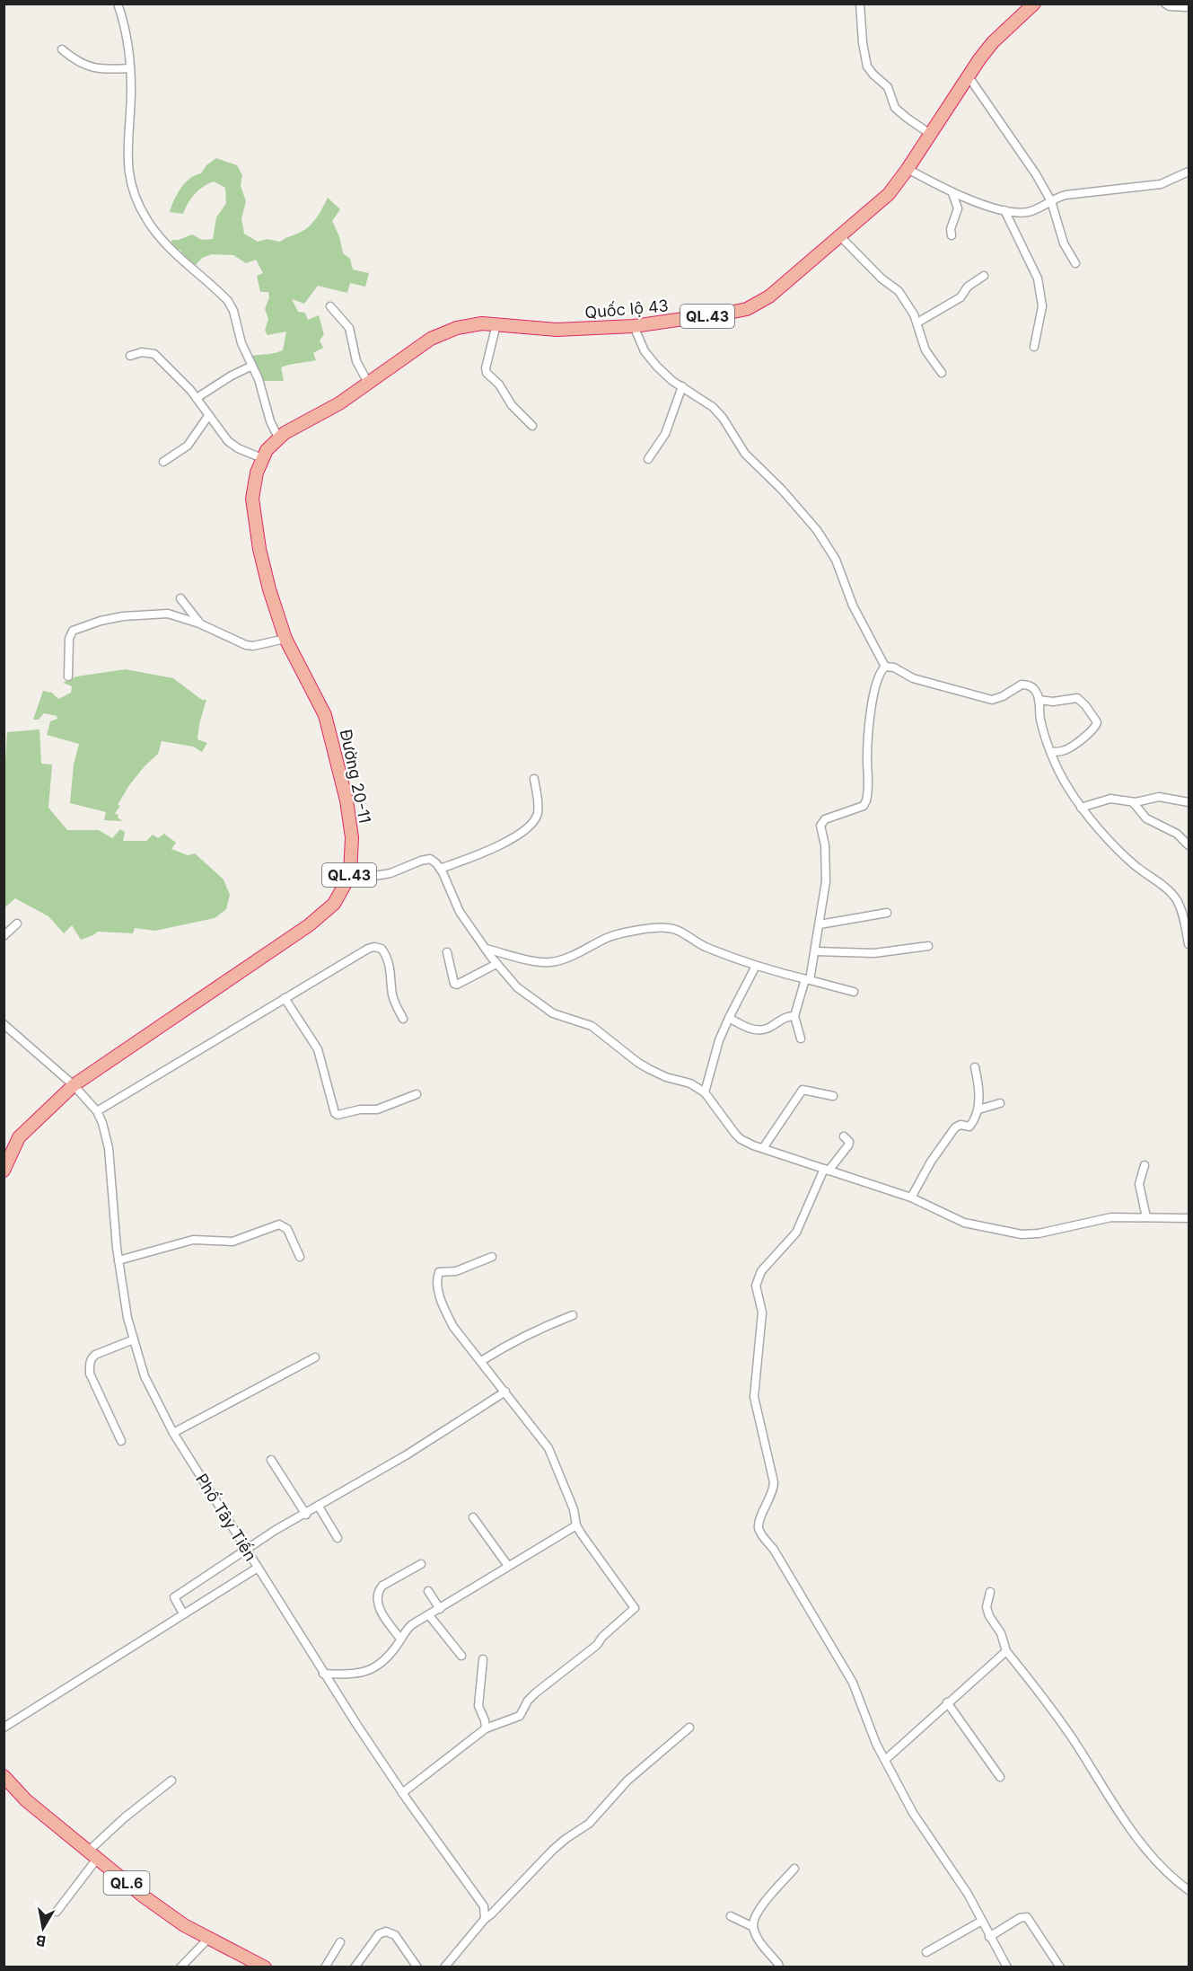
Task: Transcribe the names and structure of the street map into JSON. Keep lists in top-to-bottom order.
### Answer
{
  "streets": {
    "highway": [
      "Quốc lộ 43",
      "QL.43",
      "Đường 20-11",
      "QL.6"
    ],
    "street": ["Phố Tây Tiến"]
  },
  "crossings": [
    ["Quốc lộ 43", "Đường 20-11"]
  ],
  "north": "bottom"
}
